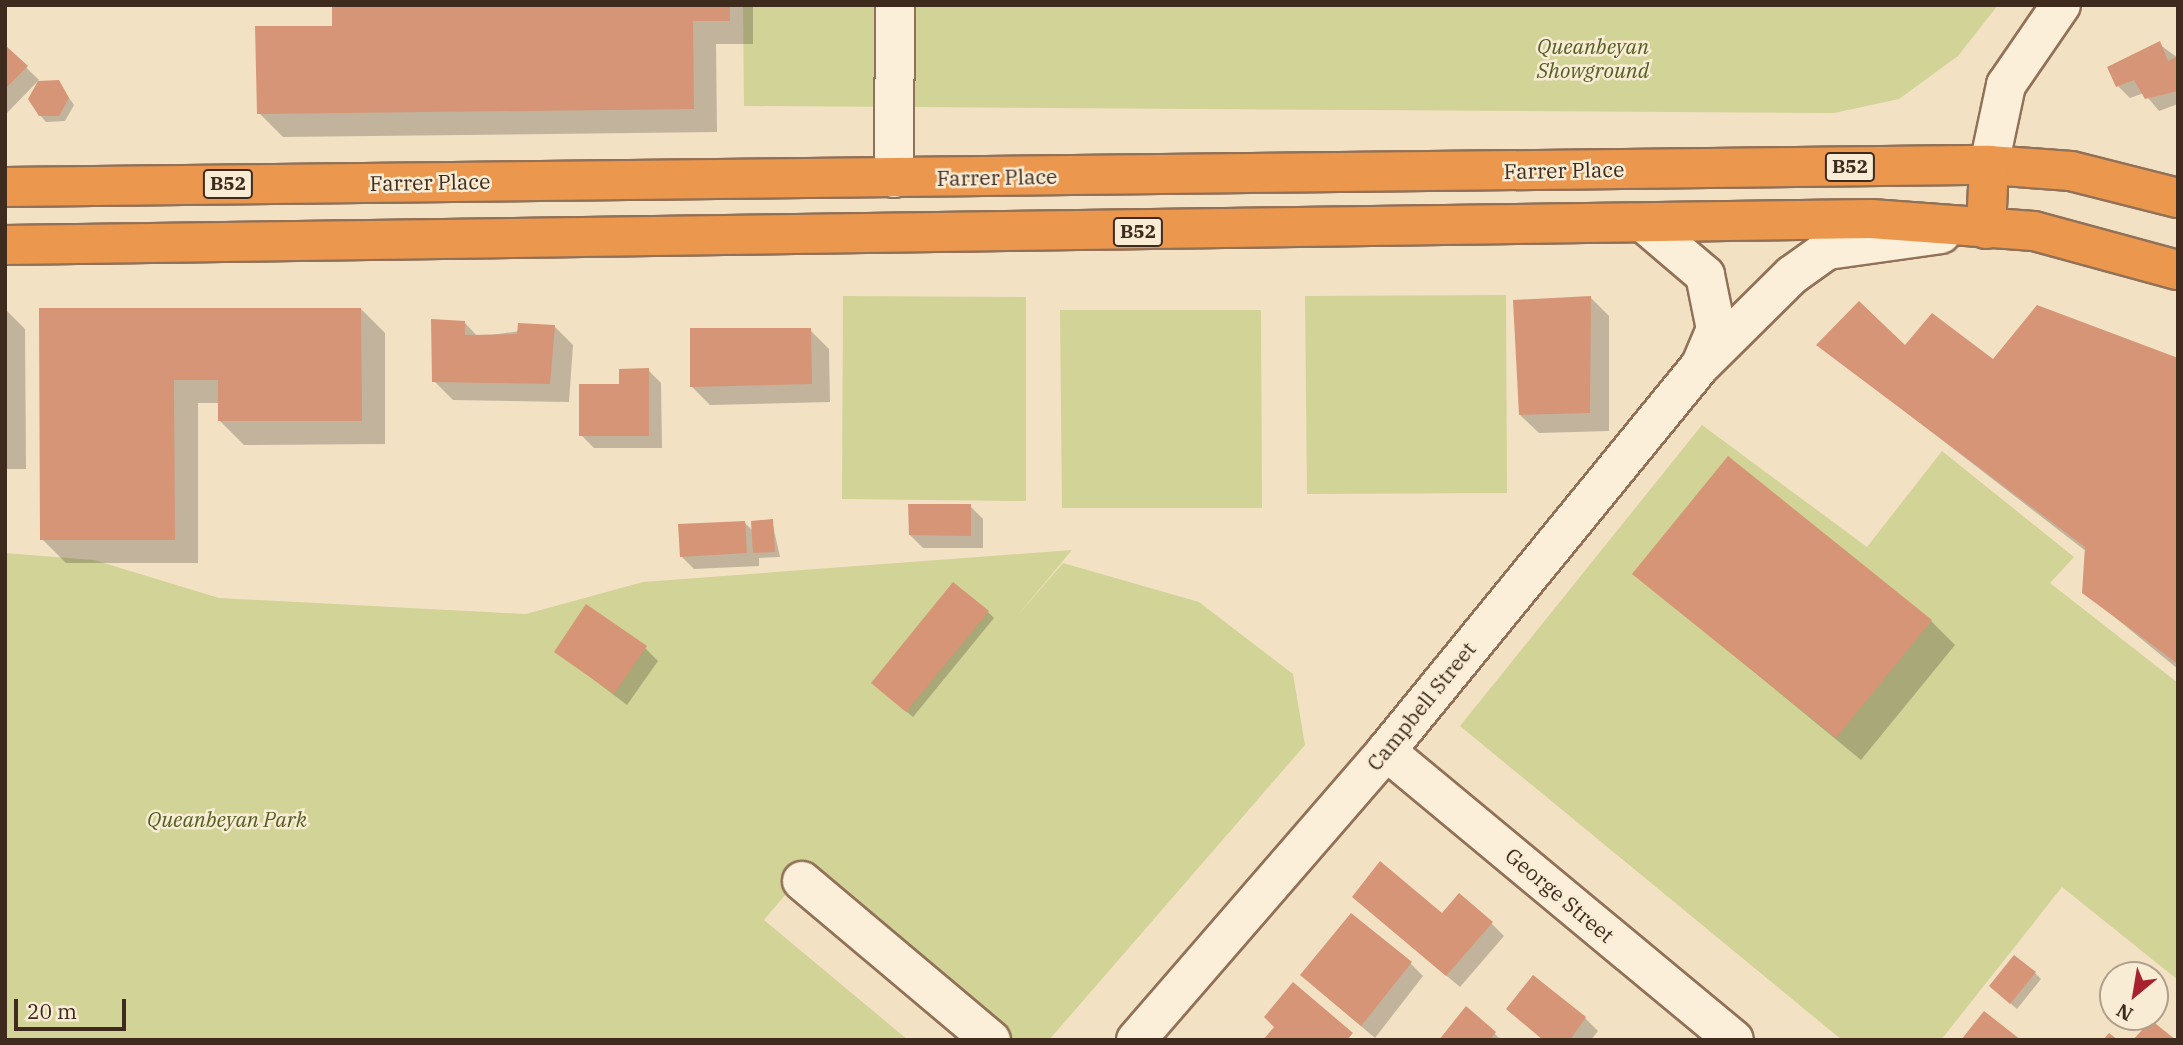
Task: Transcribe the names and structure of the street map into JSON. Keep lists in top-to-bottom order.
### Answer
{
  "streets": {
    "highway": ["B52", "Farrer Place"],
    "street": ["Campbell Street", "George Street"]
  },
  "crossings": [
    ["B52", "Farrer Place"],
    ["B52", "Campbell Street"],
    ["Campbell Street", "George Street"]
  ],
  "parks": ["Queanbeyan Showground", "Queanbeyan Park"],
  "scale_bar": "20 m",
  "north": "bottom left"
}
